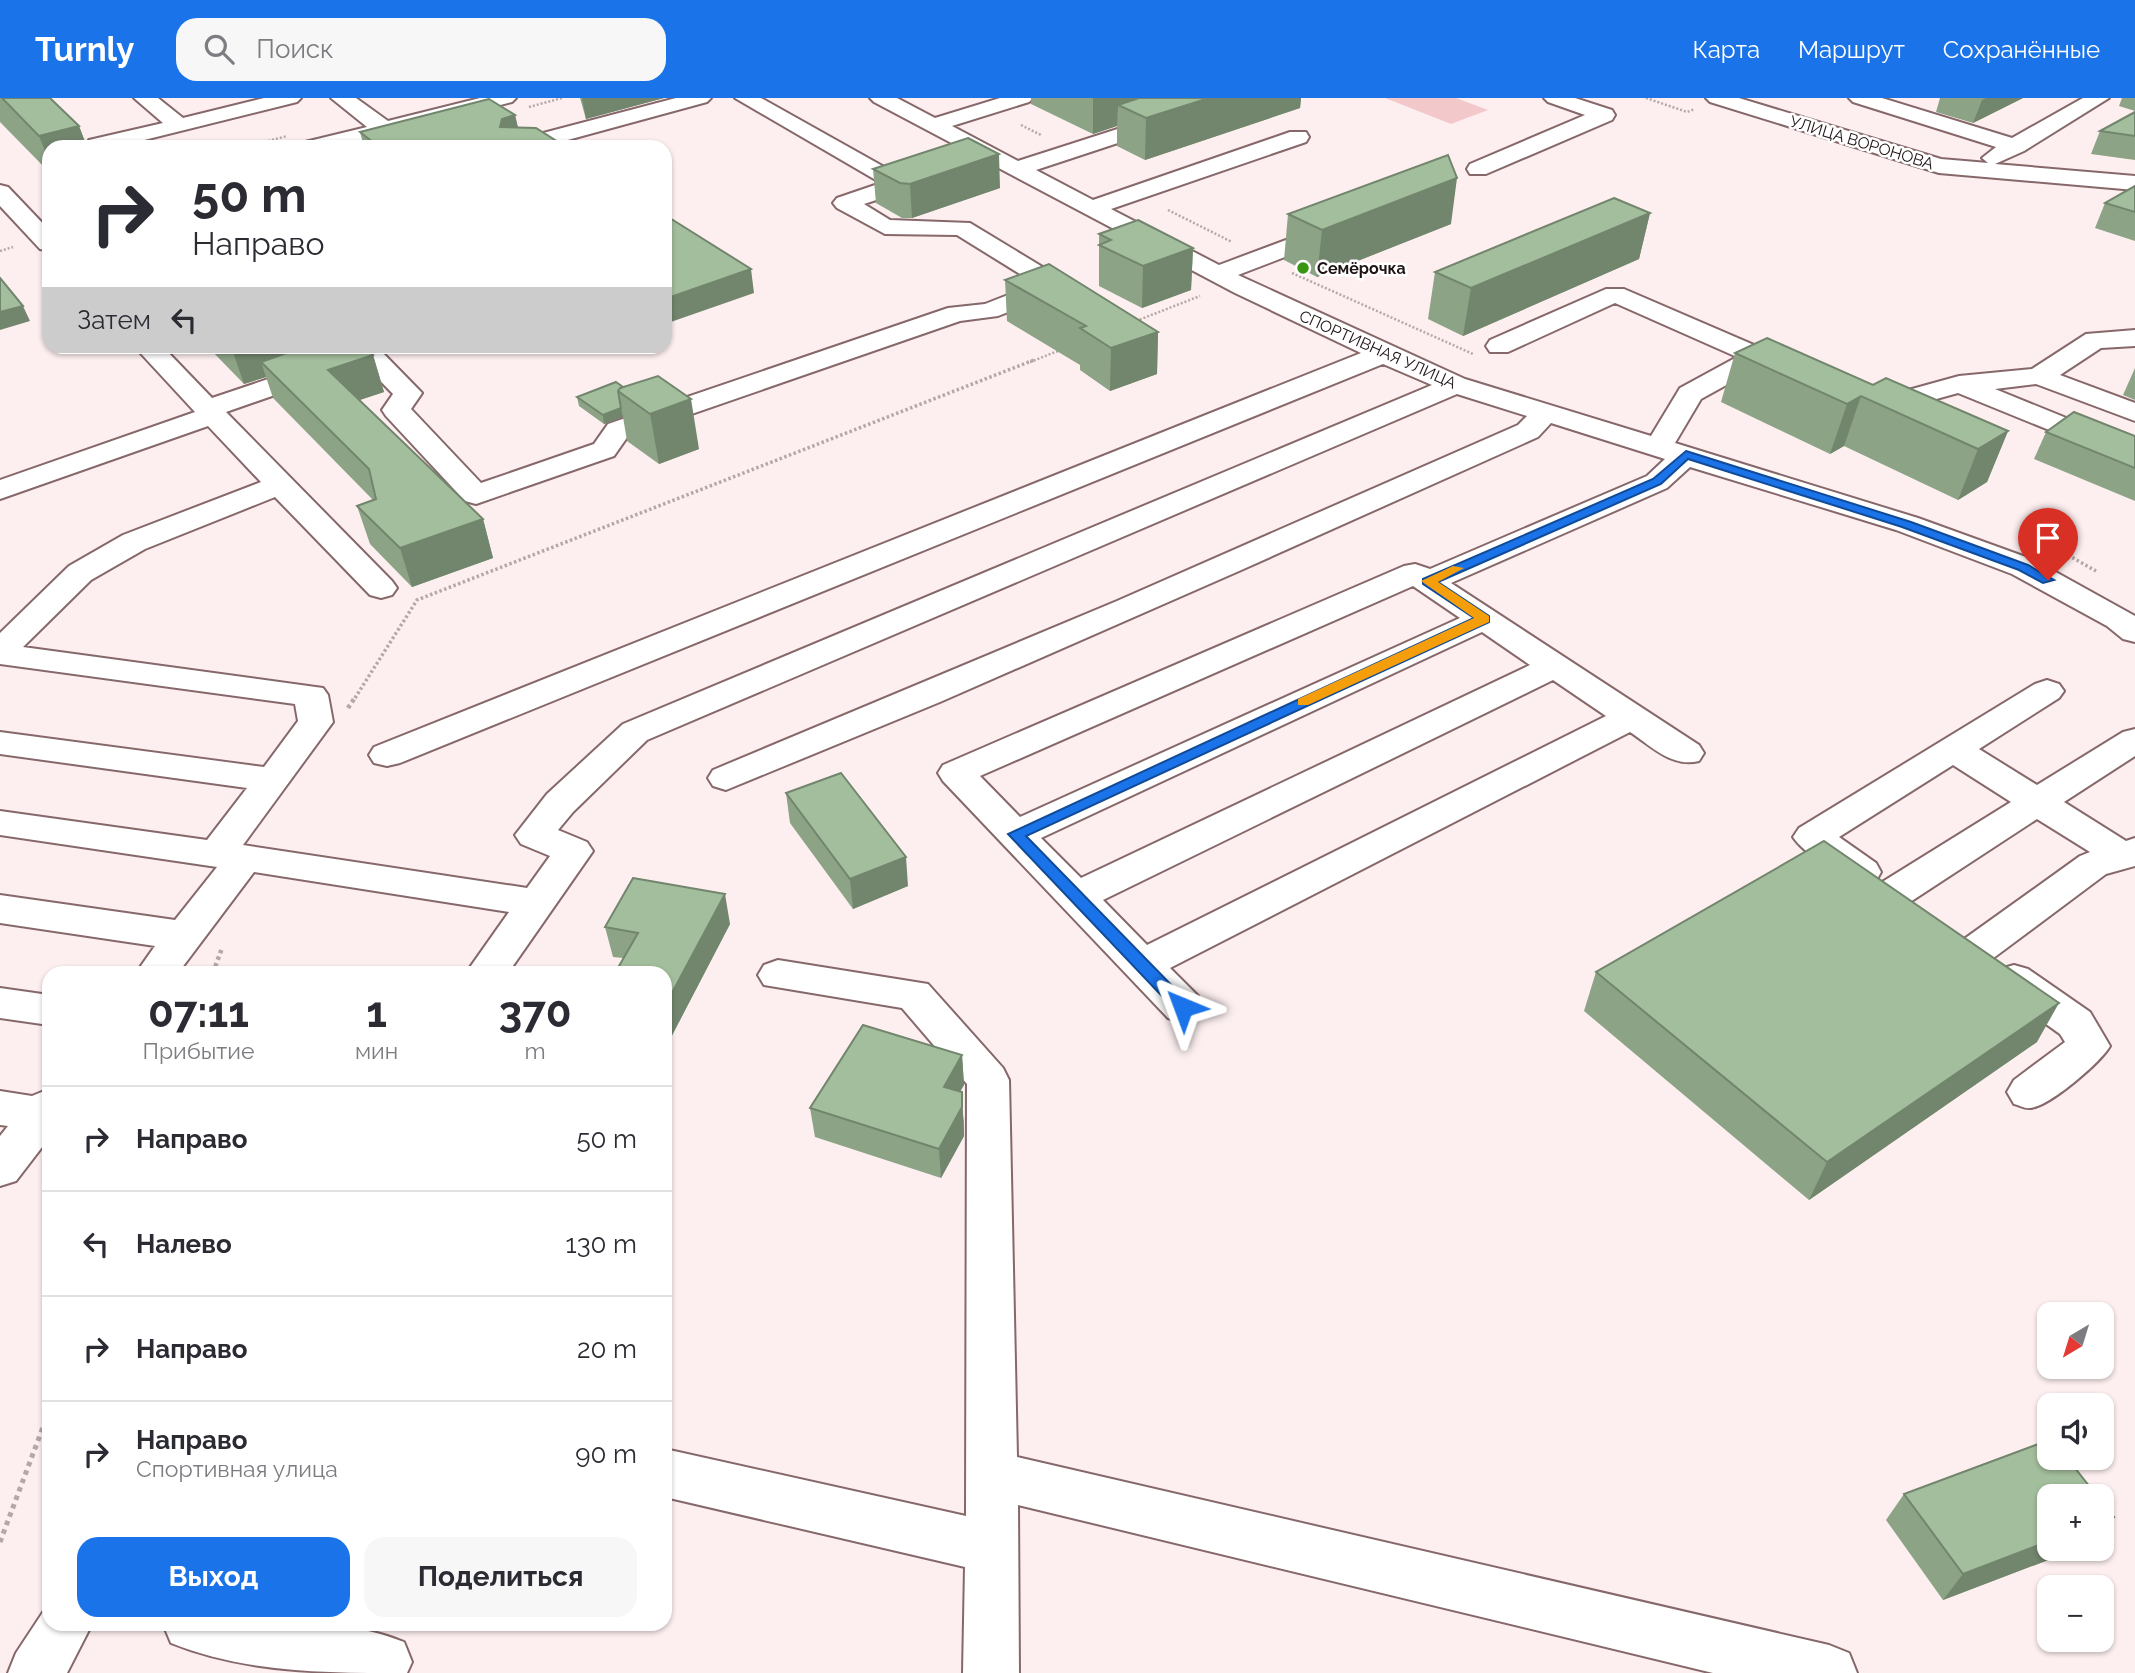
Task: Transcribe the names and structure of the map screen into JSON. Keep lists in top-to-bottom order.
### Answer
{
  "streets": {
    "street": ["УЛИЦА ВОРОНОВА", "СПОРТИВНАЯ УЛИЦА"]
  },
  "places": ["Семёрочка"],
  "north": "bottom left",
  "page": {
    "header": "Turnly",
    "search": "Поиск",
    "nav": ["Карта", "Маршрут", "Сохранённые"],
    "turn": ["50 m", "Направо"],
    "then": "Затем",
    "eta": [
      "07:11",
      "Прибытие",
      "1",
      "мин",
      "370",
      "m"
    ],
    "list": [
      {
        "name": "Направо",
        "value": "50 m"
      },
      {
        "name": "Налево",
        "value": "130 m"
      },
      {
        "name": "Направо",
        "value": "20 m"
      },
      {
        "name": "Направо",
        "note": "Спортивная улица",
        "value": "90 m"
      }
    ],
    "map_buttons": ["+", "−"],
    "buttons": ["Выход", "Поделиться"]
  }
}
